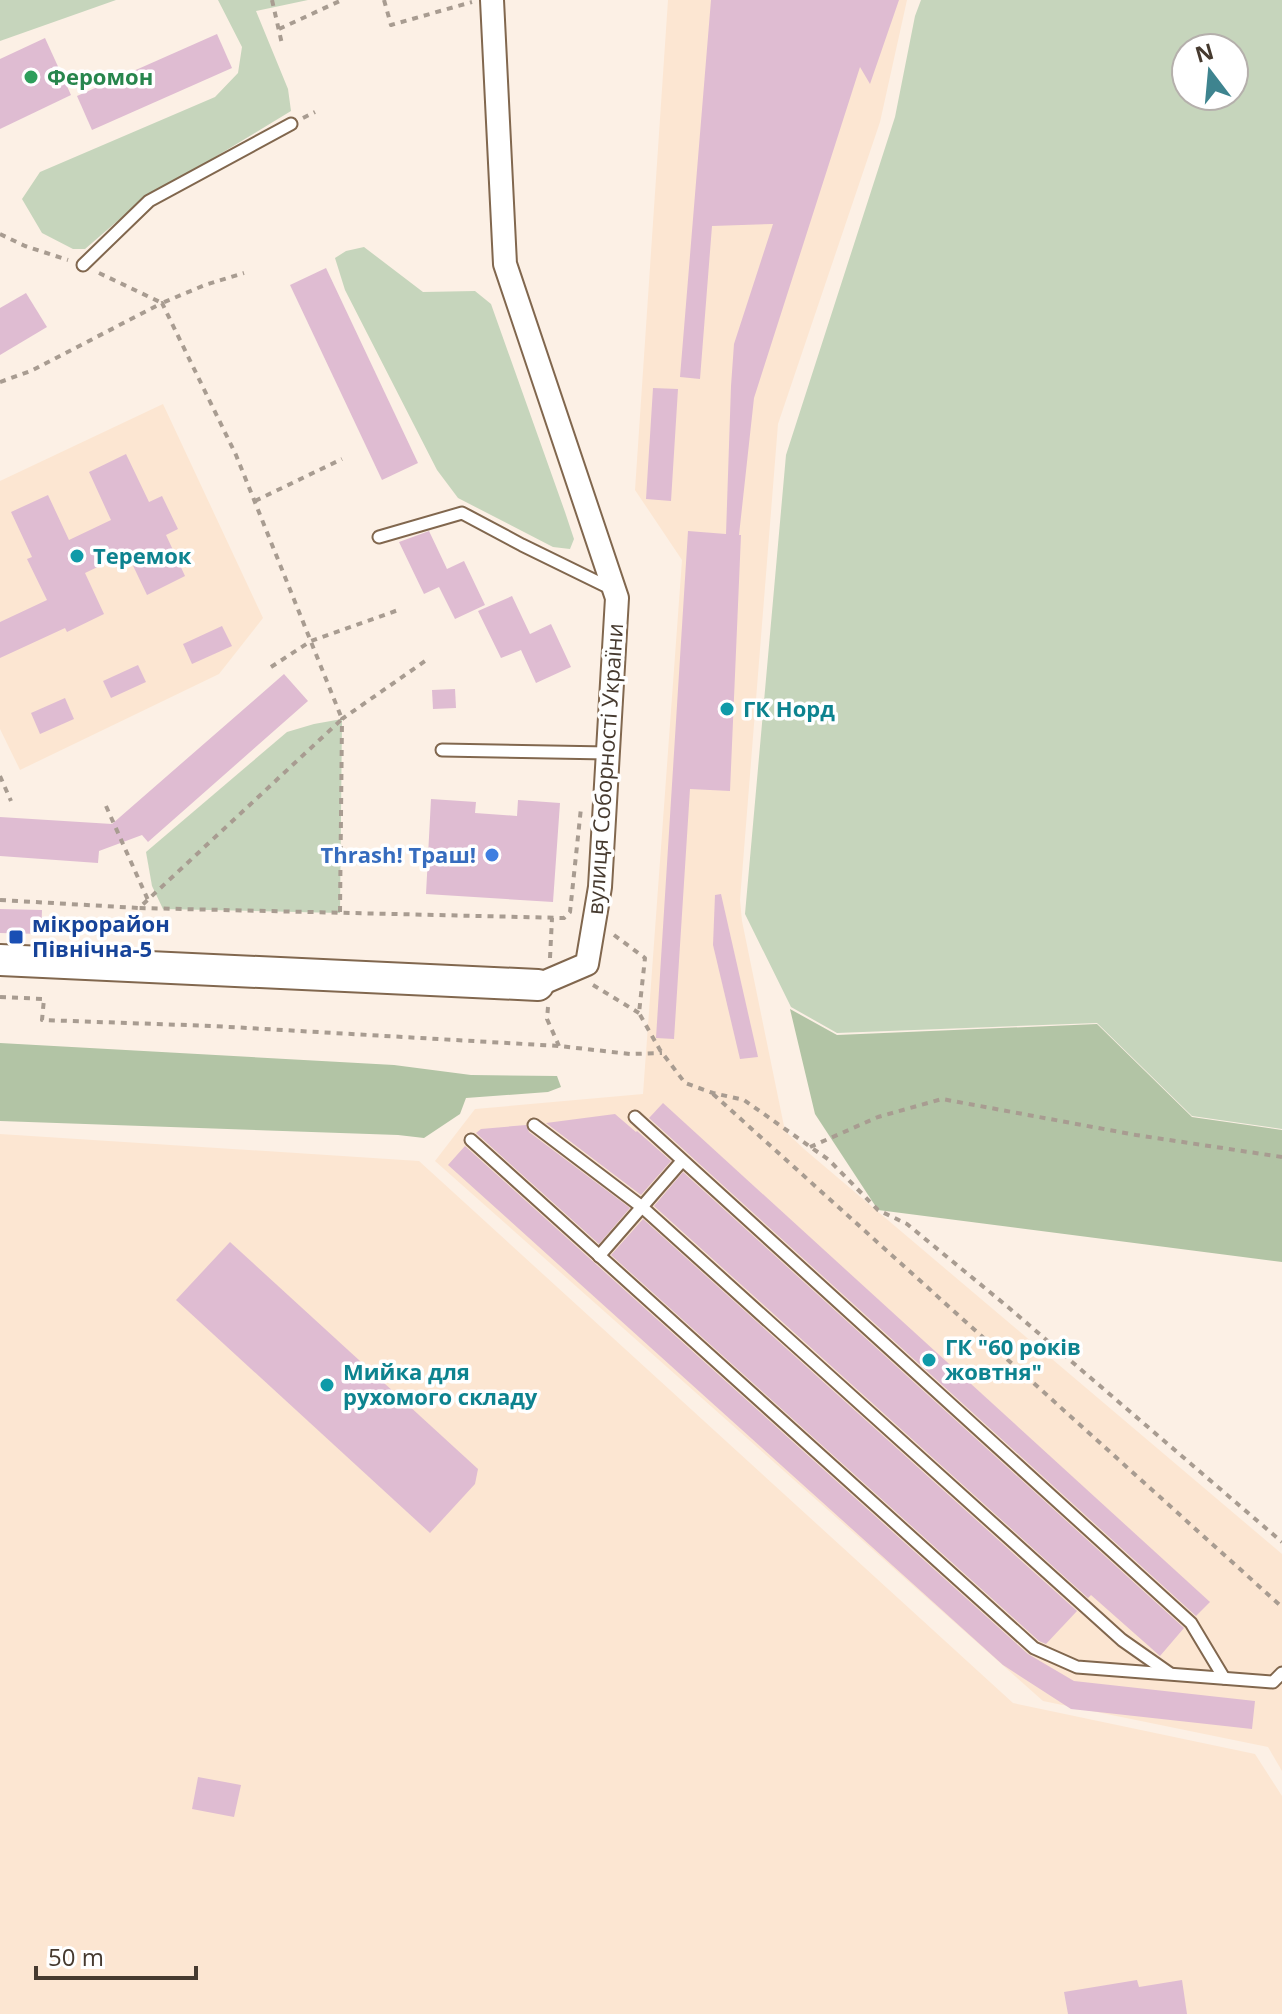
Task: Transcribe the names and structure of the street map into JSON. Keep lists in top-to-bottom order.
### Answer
{
  "streets": {
    "street": ["вулиця Соборності України"]
  },
  "places": {
    "other": [
      "Феромон",
      "Теремок",
      "ГК Норд",
      "Thrash! Траш!",
      "ГК \"60 років жовтня\"",
      "Мийка для рухомого складу"
    ],
    "transit": ["мікрорайон Північна-5"]
  },
  "scale_bar": "50 m",
  "north": "top"
}
